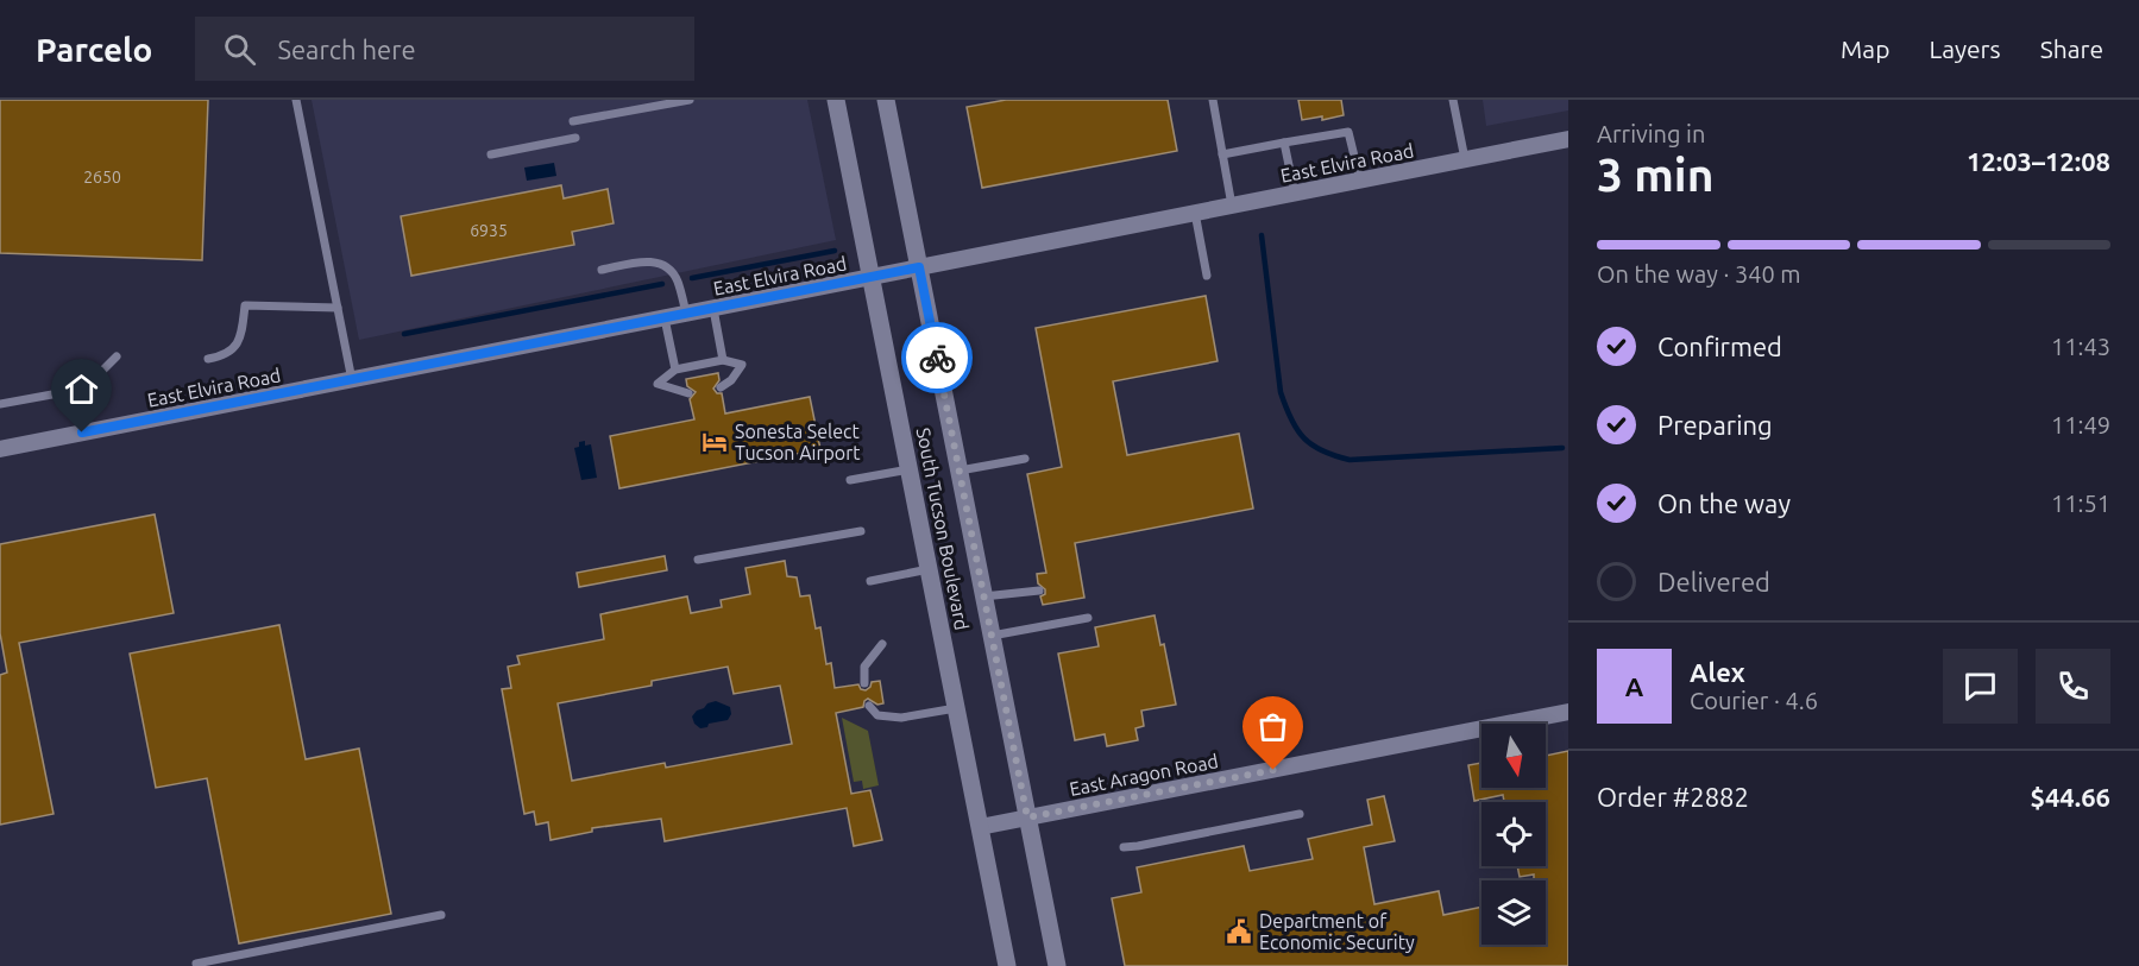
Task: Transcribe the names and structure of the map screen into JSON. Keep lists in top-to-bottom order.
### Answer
{
  "streets": {
    "main road": ["South Tucson Boulevard"],
    "street": ["East Elvira Road", "East Aragon Road"]
  },
  "crossings": [
    ["East Elvira Road", "South Tucson Boulevard"],
    ["South Tucson Boulevard", "East Aragon Road"]
  ],
  "places": {
    "hotel": ["Sonesta Select Tucson Airport"],
    "public building": ["Department of Economic Security"]
  },
  "house_numbers": ["2650", "6935"],
  "north": "bottom",
  "page": {
    "header": "Parcelo",
    "search": "Search here",
    "nav": ["Map", "Layers", "Share"],
    "heading": ["3 min", "Arriving in", "12:03–12:08"],
    "panel": [
      "Alex",
      "Courier · 4.6",
      "Order #2882",
      "$44.66"
    ],
    "bar": "On the way · 340 m",
    "list": [
      ["Confirmed", "11:43"],
      ["Preparing", "11:49"],
      ["On the way", "11:51"],
      "Delivered"
    ],
    "round": "A"
  }
}
